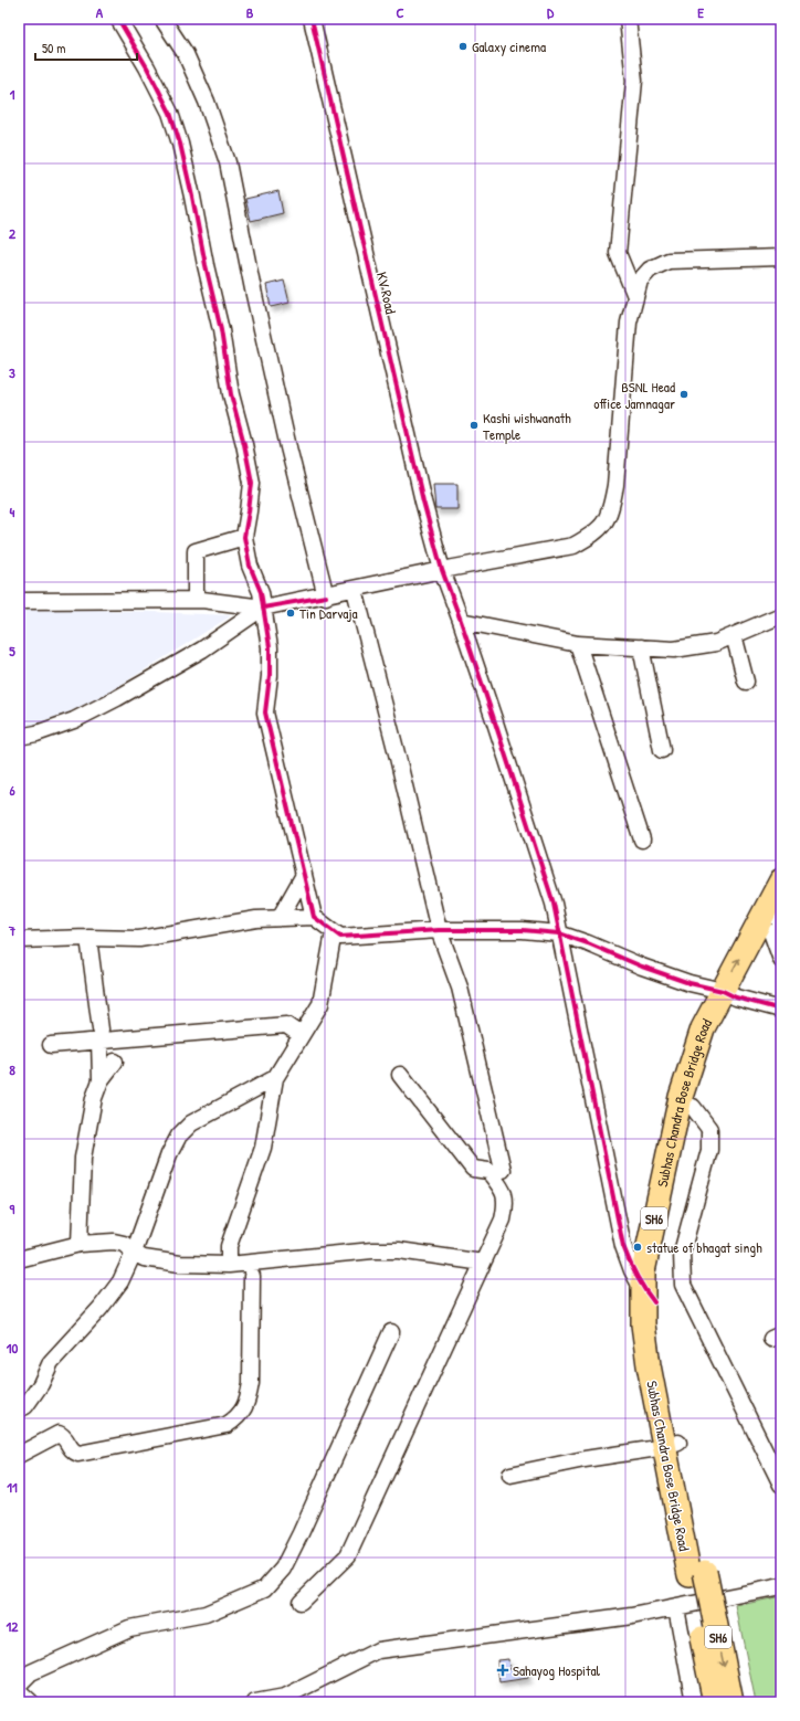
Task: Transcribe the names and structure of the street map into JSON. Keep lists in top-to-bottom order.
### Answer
{
  "streets": {
    "main road": ["Subhas Chandra Bose Bridge Road", "SH6"],
    "street": ["KV Road"]
  },
  "crossings": [
    ["KV Road", "Subhas Chandra Bose Bridge Road"],
    ["Subhas Chandra Bose Bridge Road", "SH6"]
  ],
  "places": {
    "other": [
      "Galaxy cinema",
      "BSNL Head office Jamnagar",
      "Kashi wishwanath Temple",
      "Tin Darvaja",
      "statue of bhagat singh"
    ],
    "health": ["Sahayog Hospital"]
  },
  "scale_bar": "50 m",
  "grid": {
    "columns": [
      "A",
      "B",
      "C",
      "D",
      "E"
    ],
    "rows": [
      "1",
      "2",
      "3",
      "4",
      "5",
      "6",
      "7",
      "8",
      "9",
      "10",
      "11",
      "12"
    ]
  }
}
